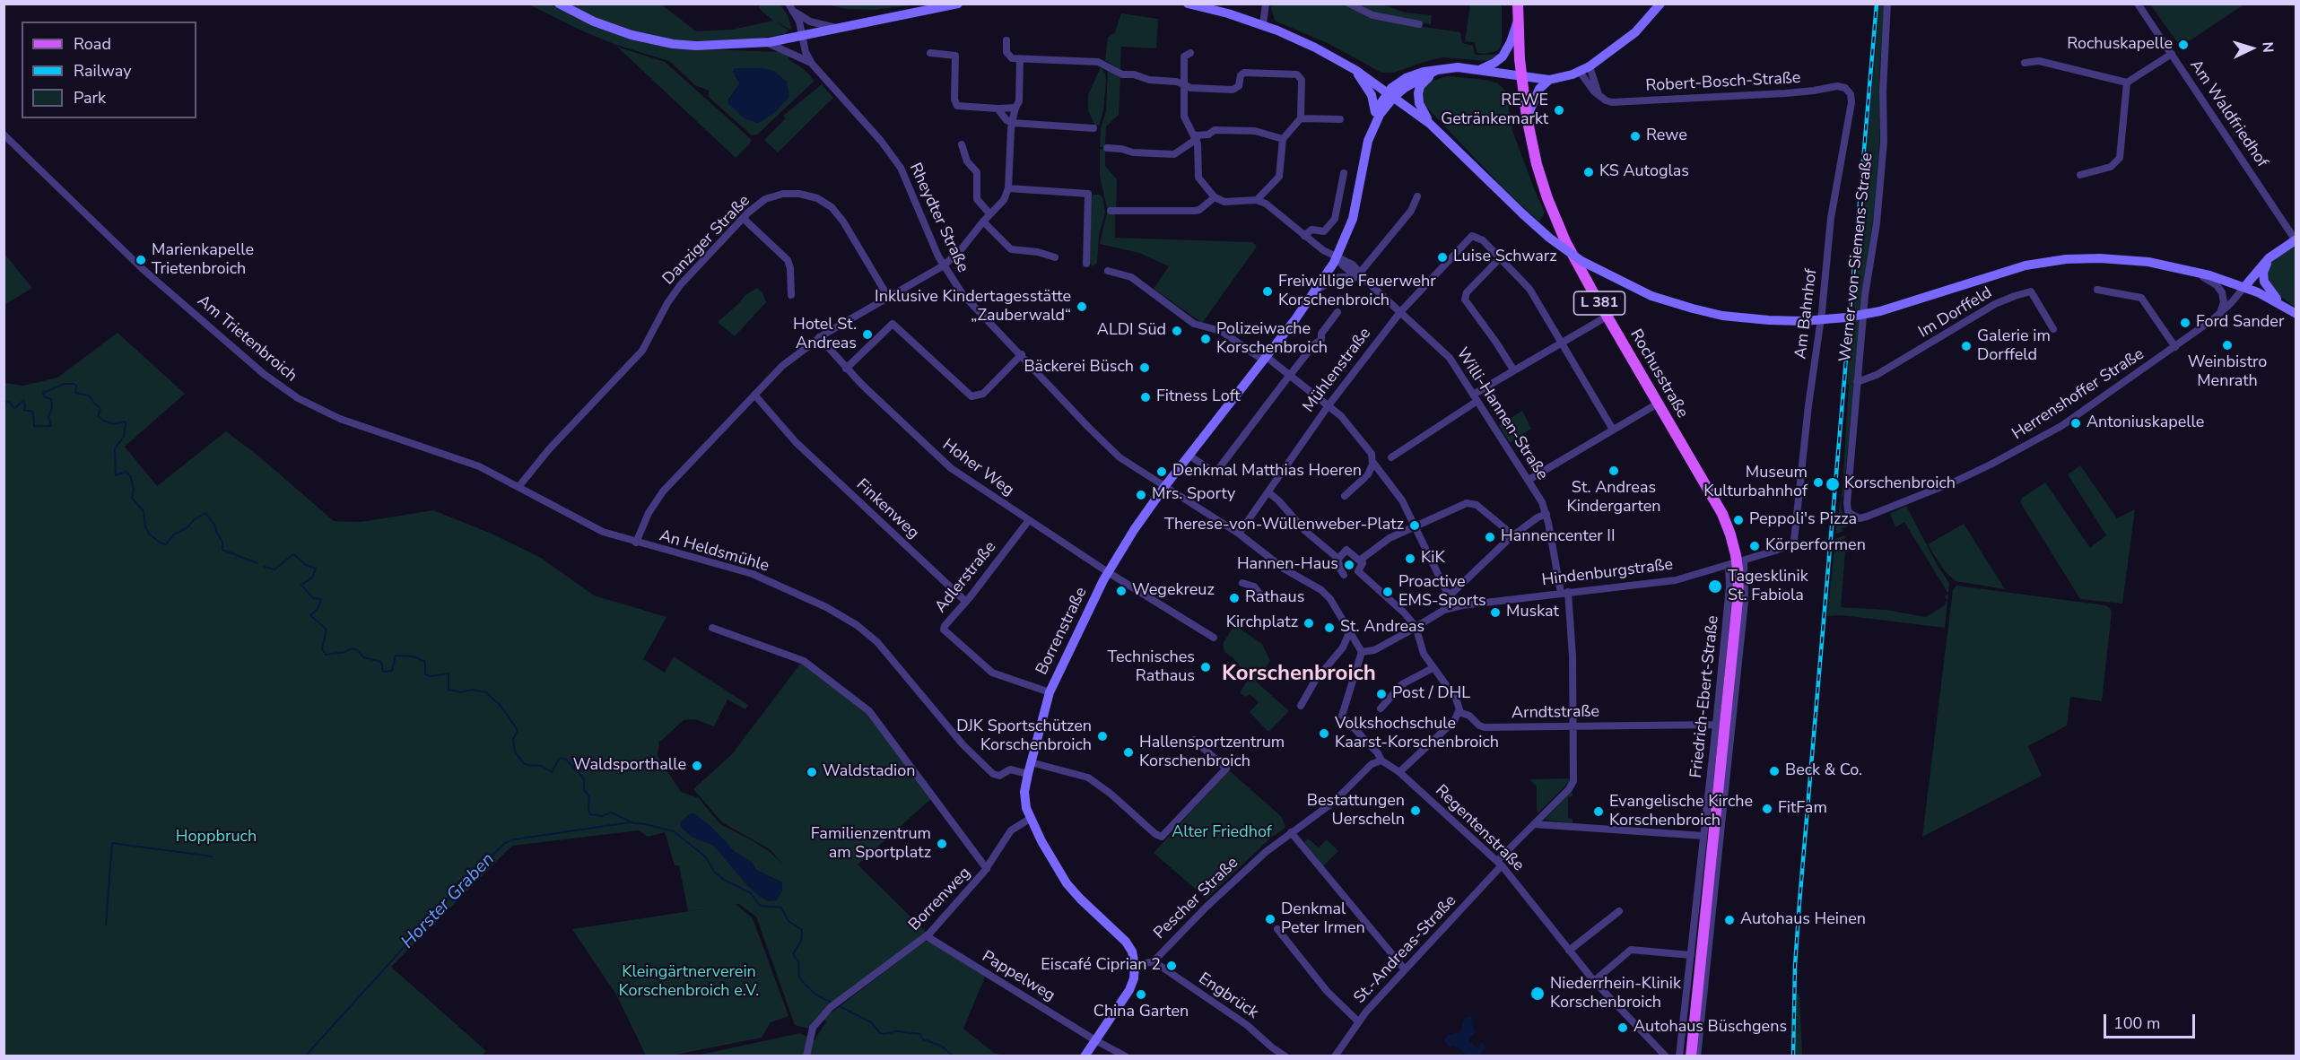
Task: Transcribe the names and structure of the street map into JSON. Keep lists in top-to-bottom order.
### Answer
{
  "streets": {
    "main road": ["L 381", "Rochusstraße", "Borrenstraße"],
    "street": [
      "Robert-Bosch-Straße",
      "Am Waldfriedhof",
      "Rheydter Straße",
      "Danziger Straße",
      "Werner-von-Siemens-Straße",
      "Im Dorffeld",
      "Am Bahnhof",
      "Am Trietenbroich",
      "Mühlenstraße",
      "Herrenshoffer Straße",
      "Willi-Hannen-Straße",
      "Hoher Weg",
      "Finkenweg",
      "An Heldsmühle",
      "Hindenburgstraße",
      "Adlerstraße",
      "Friedrich-Ebert-Straße",
      "Arndtstraße",
      "Regentenstraße",
      "Pescher Straße",
      "Borrenweg",
      "St.-Andreas-Straße",
      "Pappelweg",
      "Engbrück"
    ]
  },
  "crossings": [
    ["Robert-Bosch-Straße", "Am Bahnhof"],
    ["Rheydter Straße", "Mühlenstraße"],
    ["Rheydter Straße", "Hindenburgstraße"],
    ["Rheydter Straße", "Borrenstraße"],
    ["Rheydter Straße", "Regentenstraße"],
    ["Danziger Straße", "Am Trietenbroich"],
    ["Werner-von-Siemens-Straße", "Im Dorffeld"],
    ["Werner-von-Siemens-Straße", "Herrenshoffer Straße"],
    ["L 381", "Rochusstraße"],
    ["L 381", "Hindenburgstraße"],
    ["L 381", "Friedrich-Ebert-Straße"],
    ["Am Bahnhof", "Hindenburgstraße"],
    ["Am Trietenbroich", "An Heldsmühle"],
    ["Mühlenstraße", "Willi-Hannen-Straße"],
    ["Rochusstraße", "Hindenburgstraße"],
    ["Rochusstraße", "Friedrich-Ebert-Straße"],
    ["Willi-Hannen-Straße", "Hindenburgstraße"],
    ["Willi-Hannen-Straße", "Borrenstraße"],
    ["Willi-Hannen-Straße", "Arndtstraße"],
    ["Willi-Hannen-Straße", "St.-Andreas-Straße"],
    ["Hoher Weg", "Adlerstraße"],
    ["Hoher Weg", "Borrenstraße"],
    ["Finkenweg", "Adlerstraße"],
    ["An Heldsmühle", "Borrenstraße"],
    ["Hindenburgstraße", "Friedrich-Ebert-Straße"],
    ["Hindenburgstraße", "Regentenstraße"],
    ["Adlerstraße", "Borrenstraße"],
    ["Borrenstraße", "Borrenweg"],
    ["Friedrich-Ebert-Straße", "Arndtstraße"],
    ["Arndtstraße", "St.-Andreas-Straße"],
    ["Regentenstraße", "Pescher Straße"],
    ["Regentenstraße", "St.-Andreas-Straße"],
    ["Pescher Straße", "Engbrück"],
    ["Borrenweg", "Pappelweg"]
  ],
  "districts": ["Korschenbroich"],
  "water": ["Horster Graben"],
  "parks": ["Alter Friedhof", "Hoppbruch", "Kleingärtnerverein Korschenbroich e.V."],
  "places": [
    "Rochuskapelle",
    "REWE Getränkemarkt",
    "Rewe",
    "KS Autoglas",
    "Luise Schwarz",
    "Marienkapelle Trietenbroich",
    "Freiwillige Feuerwehr Korschenbroich",
    "Inklusive Kindertagesstätte „Zauberwald“",
    "Ford Sander",
    "ALDI Süd",
    "Hotel St. Andreas",
    "Polizeiwache Korschenbroich",
    "Weinbistro Menrath",
    "Galerie im Dorffeld",
    "Bäckerei Büsch",
    "Fitness Loft",
    "Antoniuskapelle",
    "St. Andreas Kindergarten",
    "Denkmal Matthias Hoeren",
    "Museum Kulturbahnhof",
    "Korschenbroich",
    "Mrs. Sporty",
    "Peppoli's Pizza",
    "Therese-von-Wüllenweber-Platz",
    "Hannencenter II",
    "Körperformen",
    "KiK",
    "Hannen-Haus",
    "Tagesklinik St. Fabiola",
    "Wegekreuz",
    "Proactive EMS-Sports",
    "Rathaus",
    "Muskat",
    "Kirchplatz",
    "St. Andreas",
    "Technisches Rathaus",
    "Post / DHL",
    "Volkshochschule Kaarst-Korschenbroich",
    "DJK Sportschützen Korschenbroich",
    "Hallensportzentrum Korschenbroich",
    "Waldsporthalle",
    "Beck & Co.",
    "Waldstadion",
    "FitFam",
    "Bestattungen Uerscheln",
    "Evangelische Kirche Korschenbroich",
    "Familienzentrum am Sportplatz",
    "Denkmal Peter Irmen",
    "Autohaus Heinen",
    "Eiscafé Ciprian 2",
    "Niederrhein-Klinik Korschenbroich",
    "China Garten",
    "Autohaus Büschgens"
  ],
  "legend": ["Road", "Railway", "Park"],
  "scale_bar": "100 m",
  "north": "right"
}
